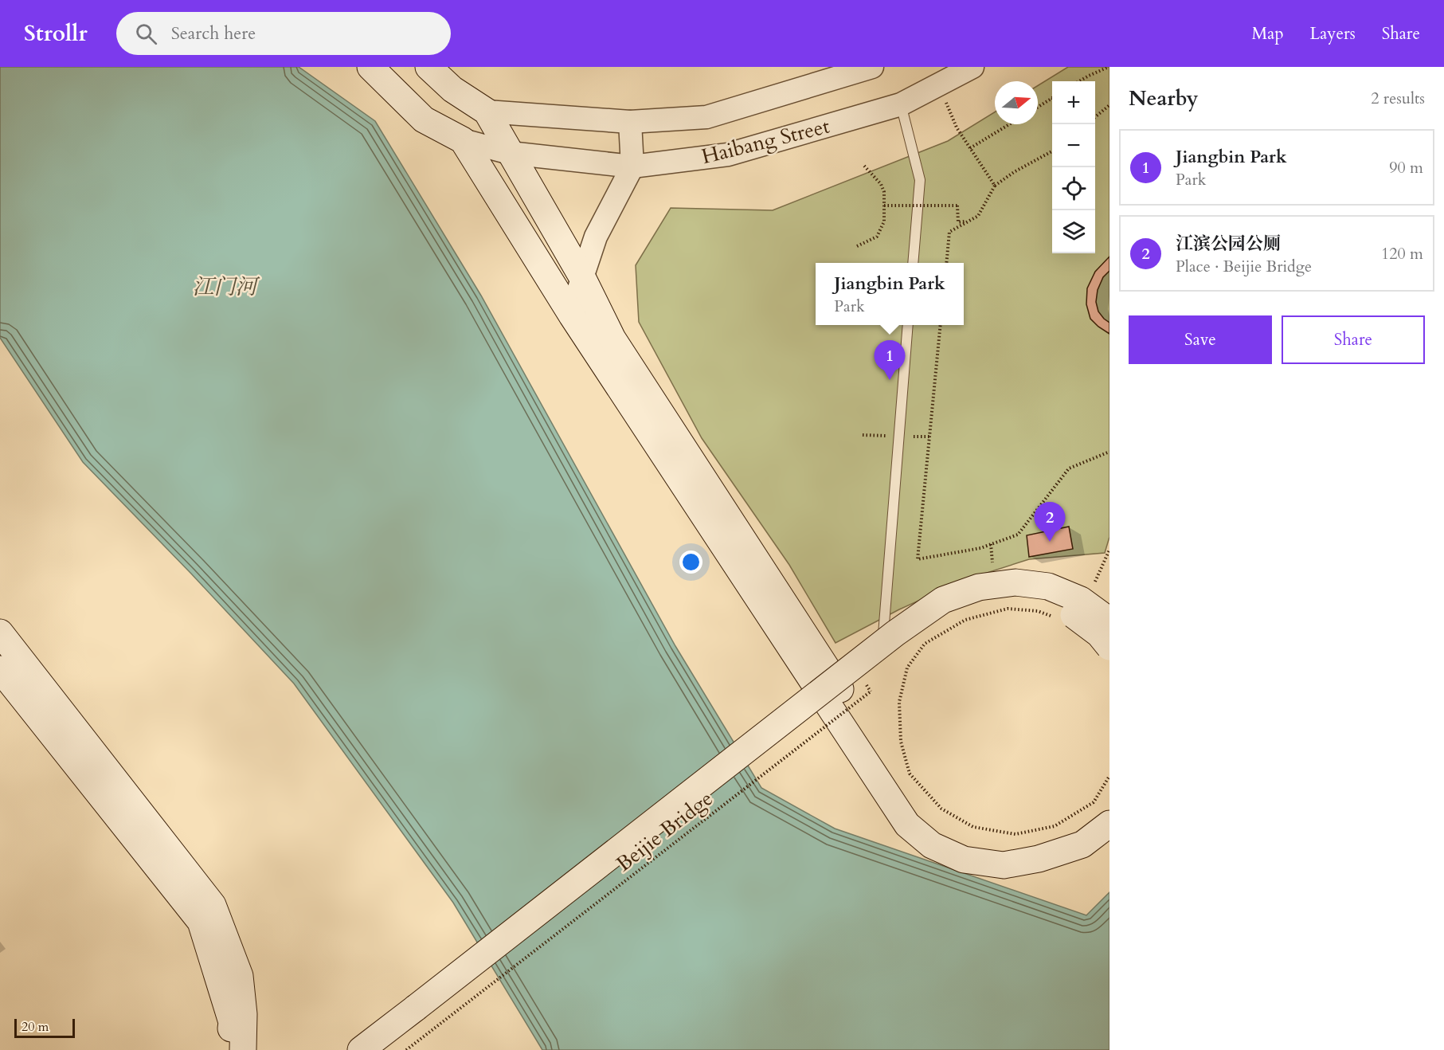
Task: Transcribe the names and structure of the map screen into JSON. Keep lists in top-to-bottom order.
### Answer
{
  "streets": {
    "main road": ["Beijie Bridge"],
    "street": ["Haibang Street"]
  },
  "water": ["江门河"],
  "scale_bar": "20 m",
  "north": "right",
  "page": {
    "header": "Strollr",
    "search": "Search here",
    "nav": ["Map", "Layers", "Share"],
    "heading": ["Nearby", "2 results"],
    "map_buttons": ["+", "−"],
    "list": [
      {
        "mark": "1",
        "name": "Jiangbin Park",
        "note": "Park",
        "value": "90 m"
      },
      {
        "mark": "2",
        "name": "江滨公园公厕",
        "note": "Place · Beijie Bridge",
        "value": "120 m"
      }
    ],
    "popup": ["Jiangbin Park", "Park"],
    "buttons": ["Save", "Share"],
    "pins": ["1", "2"],
    "scale": "20 m"
  }
}
